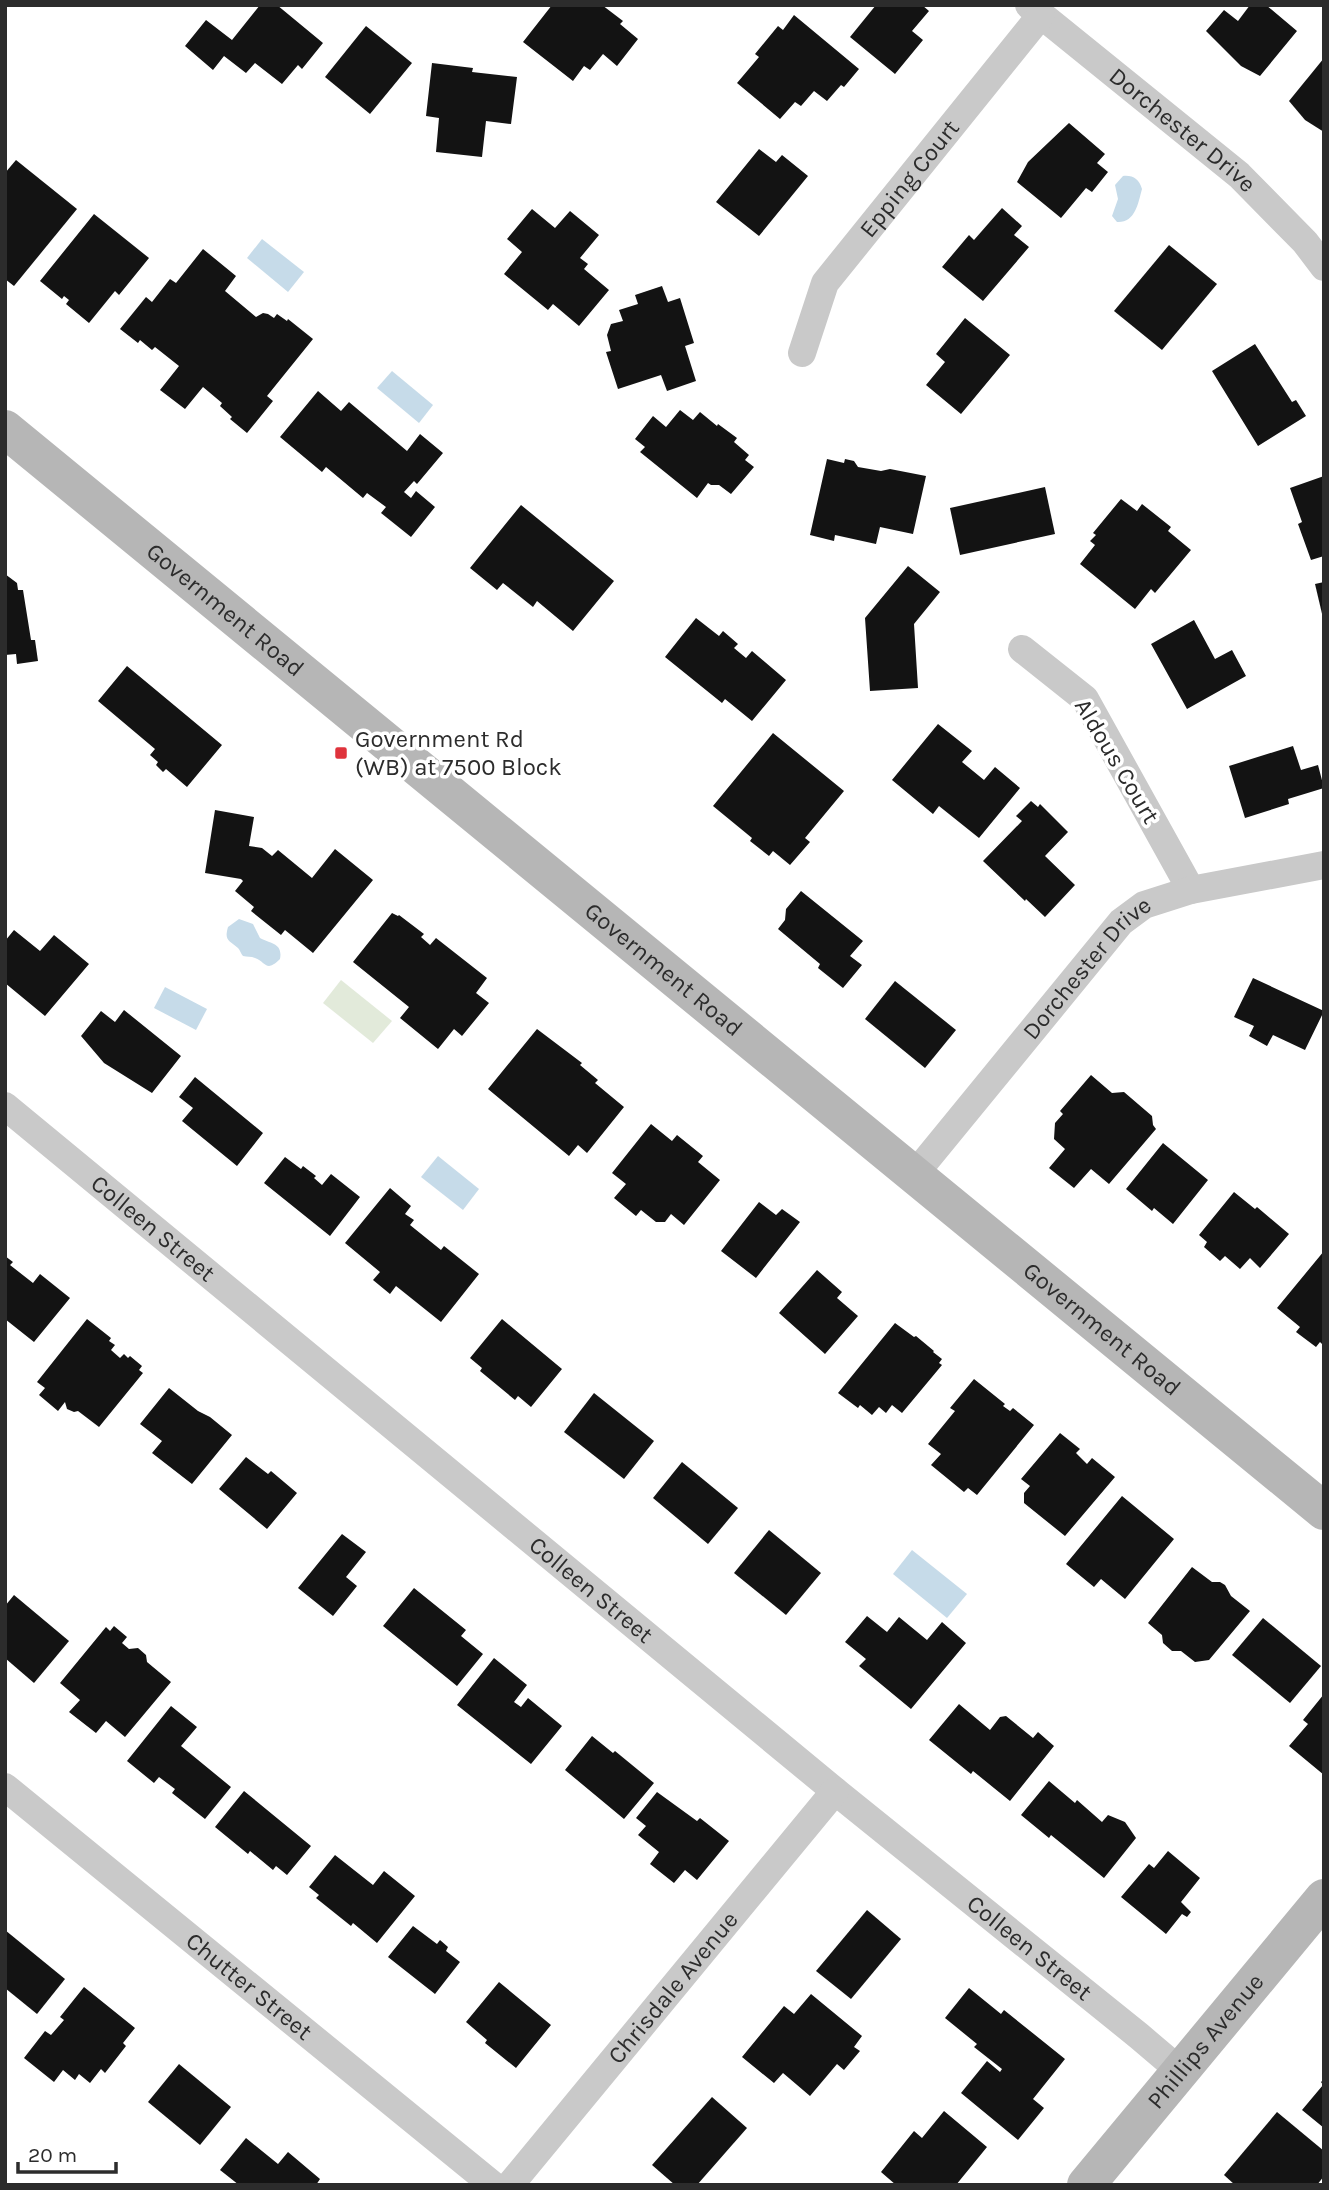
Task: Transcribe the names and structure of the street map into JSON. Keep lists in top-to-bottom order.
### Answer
{
  "streets": {
    "street": [
      "Dorchester Drive",
      "Epping Court",
      "Government Road",
      "Aldous Court",
      "Colleen Street",
      "Chutter Street",
      "Chrisdale Avenue",
      "Phillips Avenue"
    ]
  },
  "crossings": [
    ["Dorchester Drive", "Epping Court"],
    ["Dorchester Drive", "Government Road"],
    ["Dorchester Drive", "Aldous Court"],
    ["Colleen Street", "Chrisdale Avenue"],
    ["Colleen Street", "Phillips Avenue"]
  ],
  "places": {
    "transit": ["Government Rd (WB) at 7500 Block"]
  },
  "scale_bar": "20 m"
}
